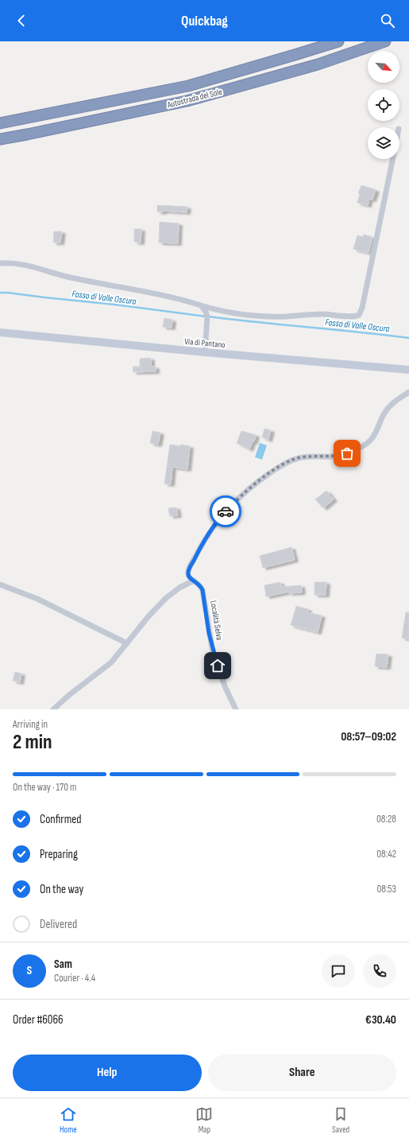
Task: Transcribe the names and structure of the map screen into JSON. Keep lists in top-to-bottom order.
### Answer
{
  "streets": {
    "highway": ["Autostrada del Sole"],
    "street": ["Via di Pantano", "Località Selva"]
  },
  "water": ["Fosso di Valle Oscura"],
  "north": "bottom right",
  "page": {
    "header": "Quickbag",
    "heading": ["2 min", "Arriving in", "08:57–09:02"],
    "panel": [
      "Sam",
      "Courier · 4.4",
      "Order #6066",
      "€30.40"
    ],
    "bar": "On the way · 170 m",
    "list": [
      ["Confirmed", "08:28"],
      ["Preparing", "08:42"],
      ["On the way", "08:53"],
      "Delivered"
    ],
    "round": "S",
    "buttons": ["Help", "Share"],
    "tabs": ["Home", "Map", "Saved"]
  }
}
